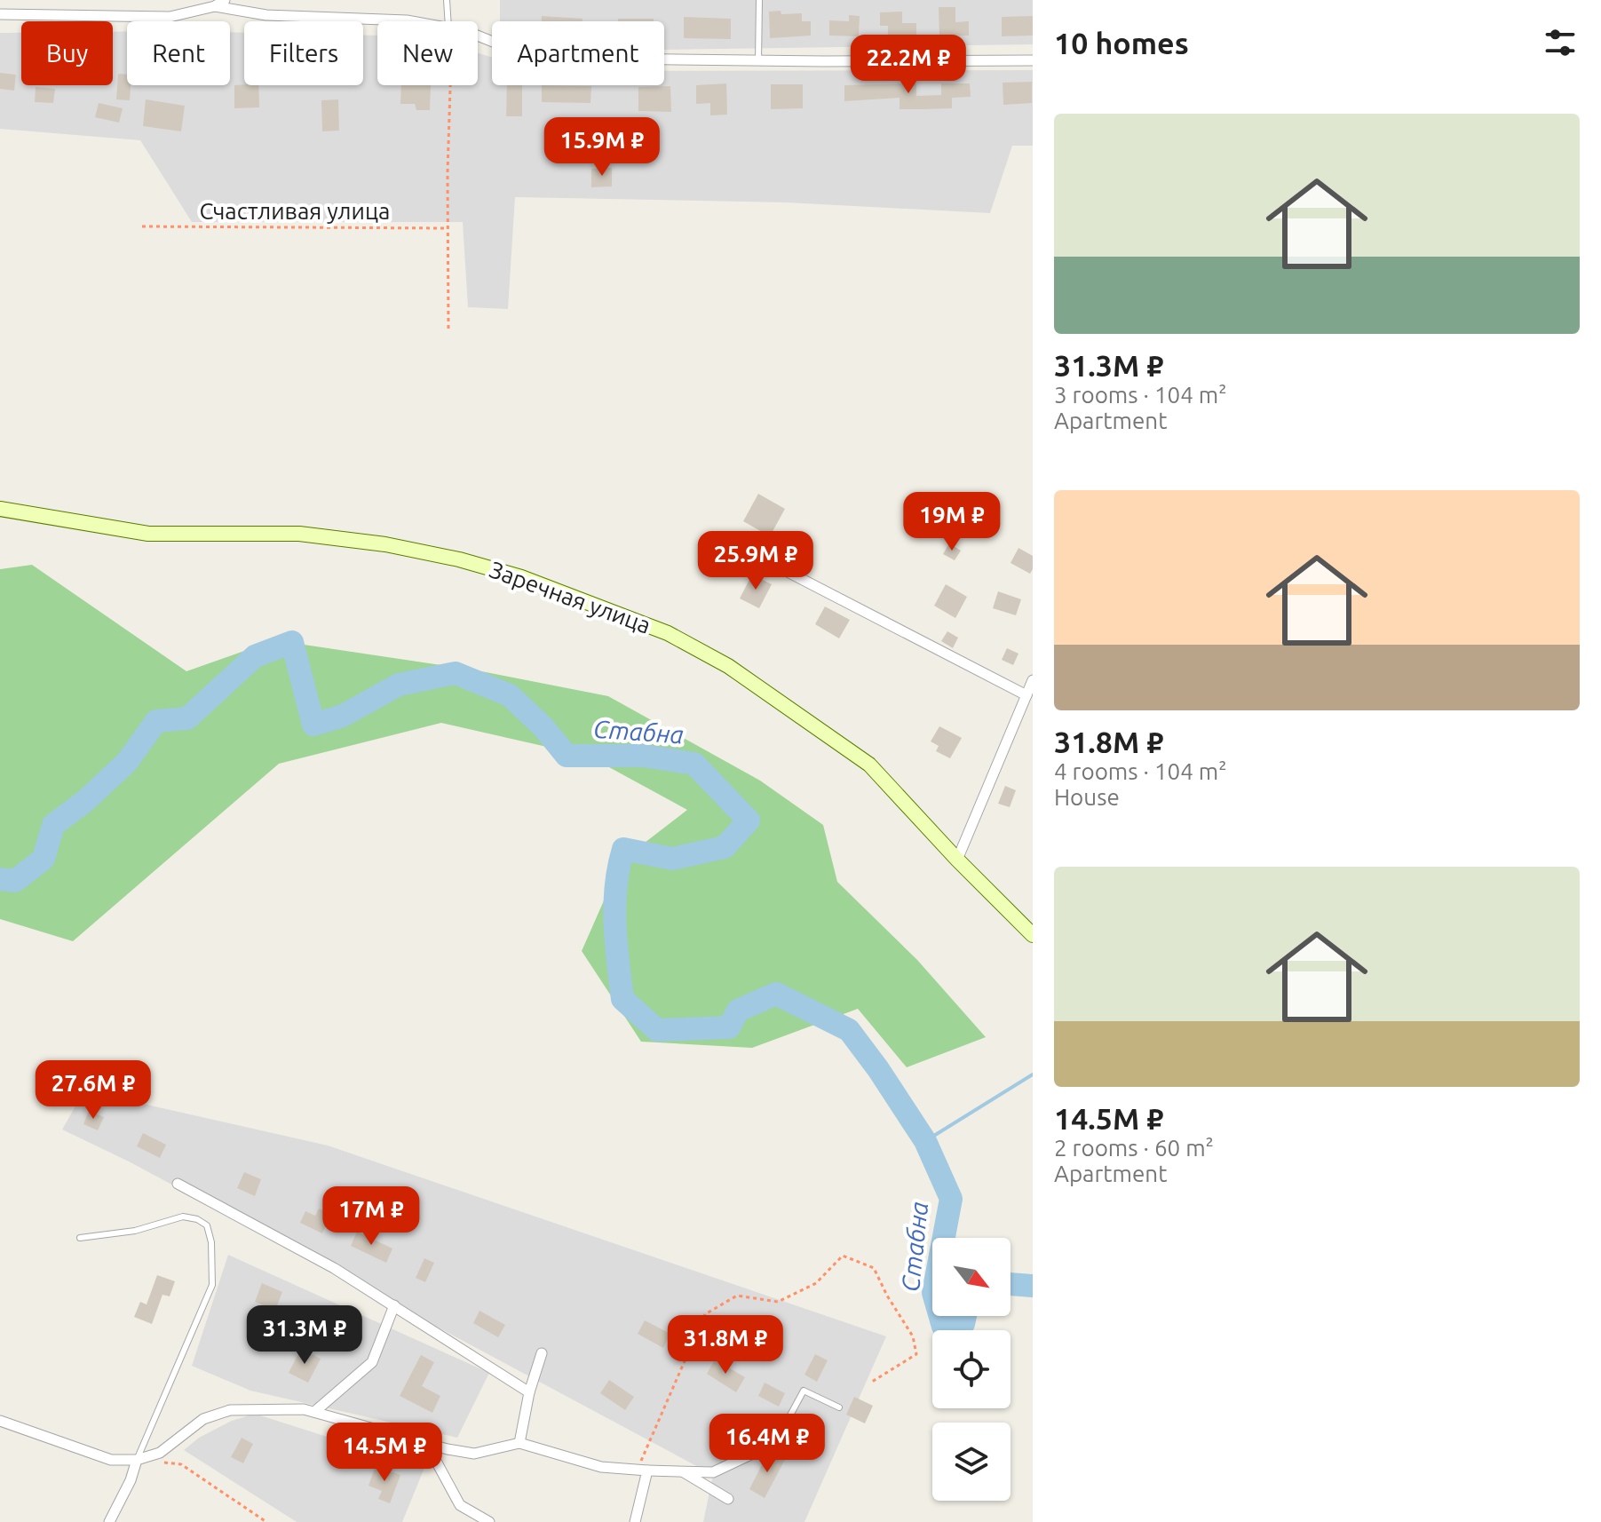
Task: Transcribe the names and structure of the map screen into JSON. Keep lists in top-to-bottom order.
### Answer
{
  "streets": {
    "street": ["Заречная улица"],
    "path": ["Счастливая улица"]
  },
  "water": ["Стабна"],
  "north": "bottom right",
  "page": {
    "heading": "10 homes",
    "chip": [
      "Buy",
      "Rent",
      "Filters",
      "New",
      "Apartment"
    ],
    "price": [
      "22.2M ₽",
      "15.9M ₽",
      "19M ₽",
      "25.9M ₽",
      "27.6M ₽",
      "17M ₽",
      "31.3M ₽",
      "31.8M ₽",
      "16.4M ₽",
      "14.5M ₽"
    ],
    "list": [
      {
        "name": "31.3M ₽",
        "note": "3 rooms · 104 m² · Apartment"
      },
      {
        "name": "31.8M ₽",
        "note": "4 rooms · 104 m² · House"
      },
      {
        "name": "14.5M ₽",
        "note": "2 rooms · 60 m² · Apartment"
      }
    ]
  }
}
